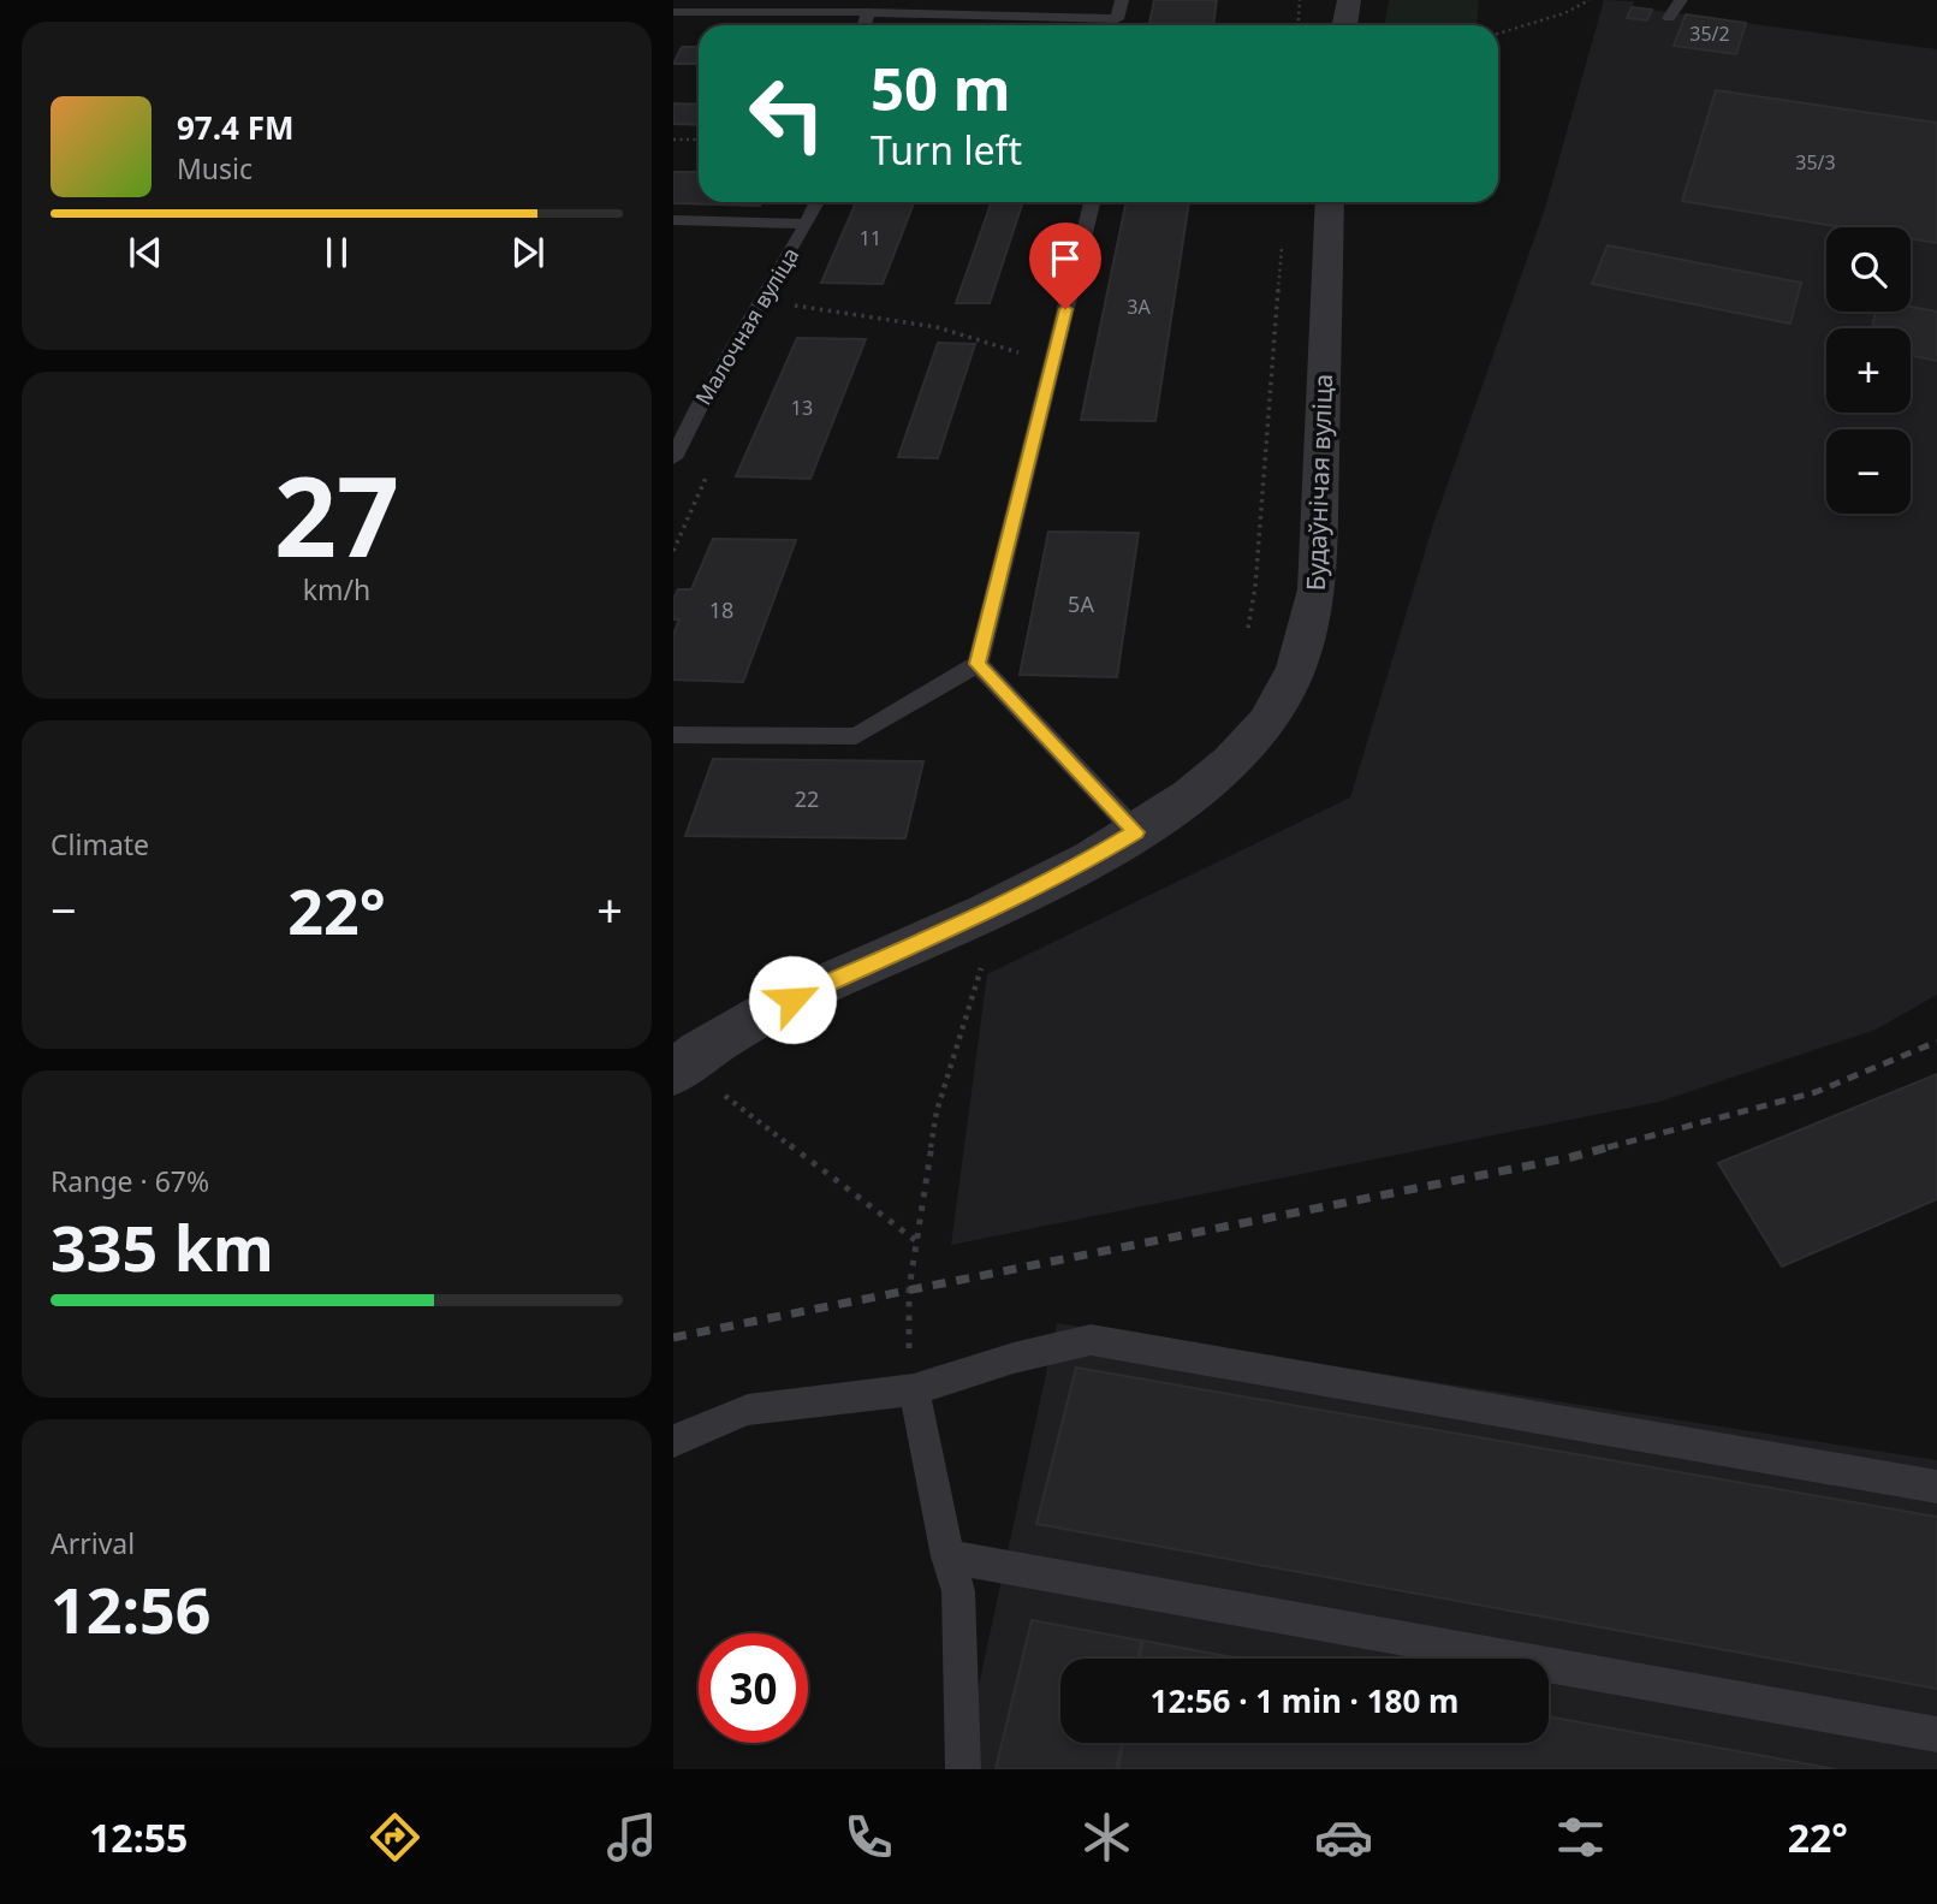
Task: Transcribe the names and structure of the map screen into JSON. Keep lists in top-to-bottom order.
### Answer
{
  "streets": {
    "street": ["Будаўнічая вуліца"],
    "lane": ["Малочная вуліца"]
  },
  "house_numbers": [
    "35/2",
    "35/3",
    "11",
    "3А",
    "13",
    "5А",
    "18",
    "22"
  ],
  "page": {
    "turn": ["50 m", "Turn left"],
    "song": ["97.4 FM", "Music"],
    "map_buttons": ["+", "−"],
    "tile": [
      ["27", "km/h"],
      "Climate",
      ["Range · 67%", "335 km"],
      ["Arrival", "12:56"]
    ],
    "heat": ["−", "22°", "+"],
    "limit": "30",
    "trip": "12:56 · 1 min · 180 m",
    "tabs": ["12:55", "22°"]
  }
}
